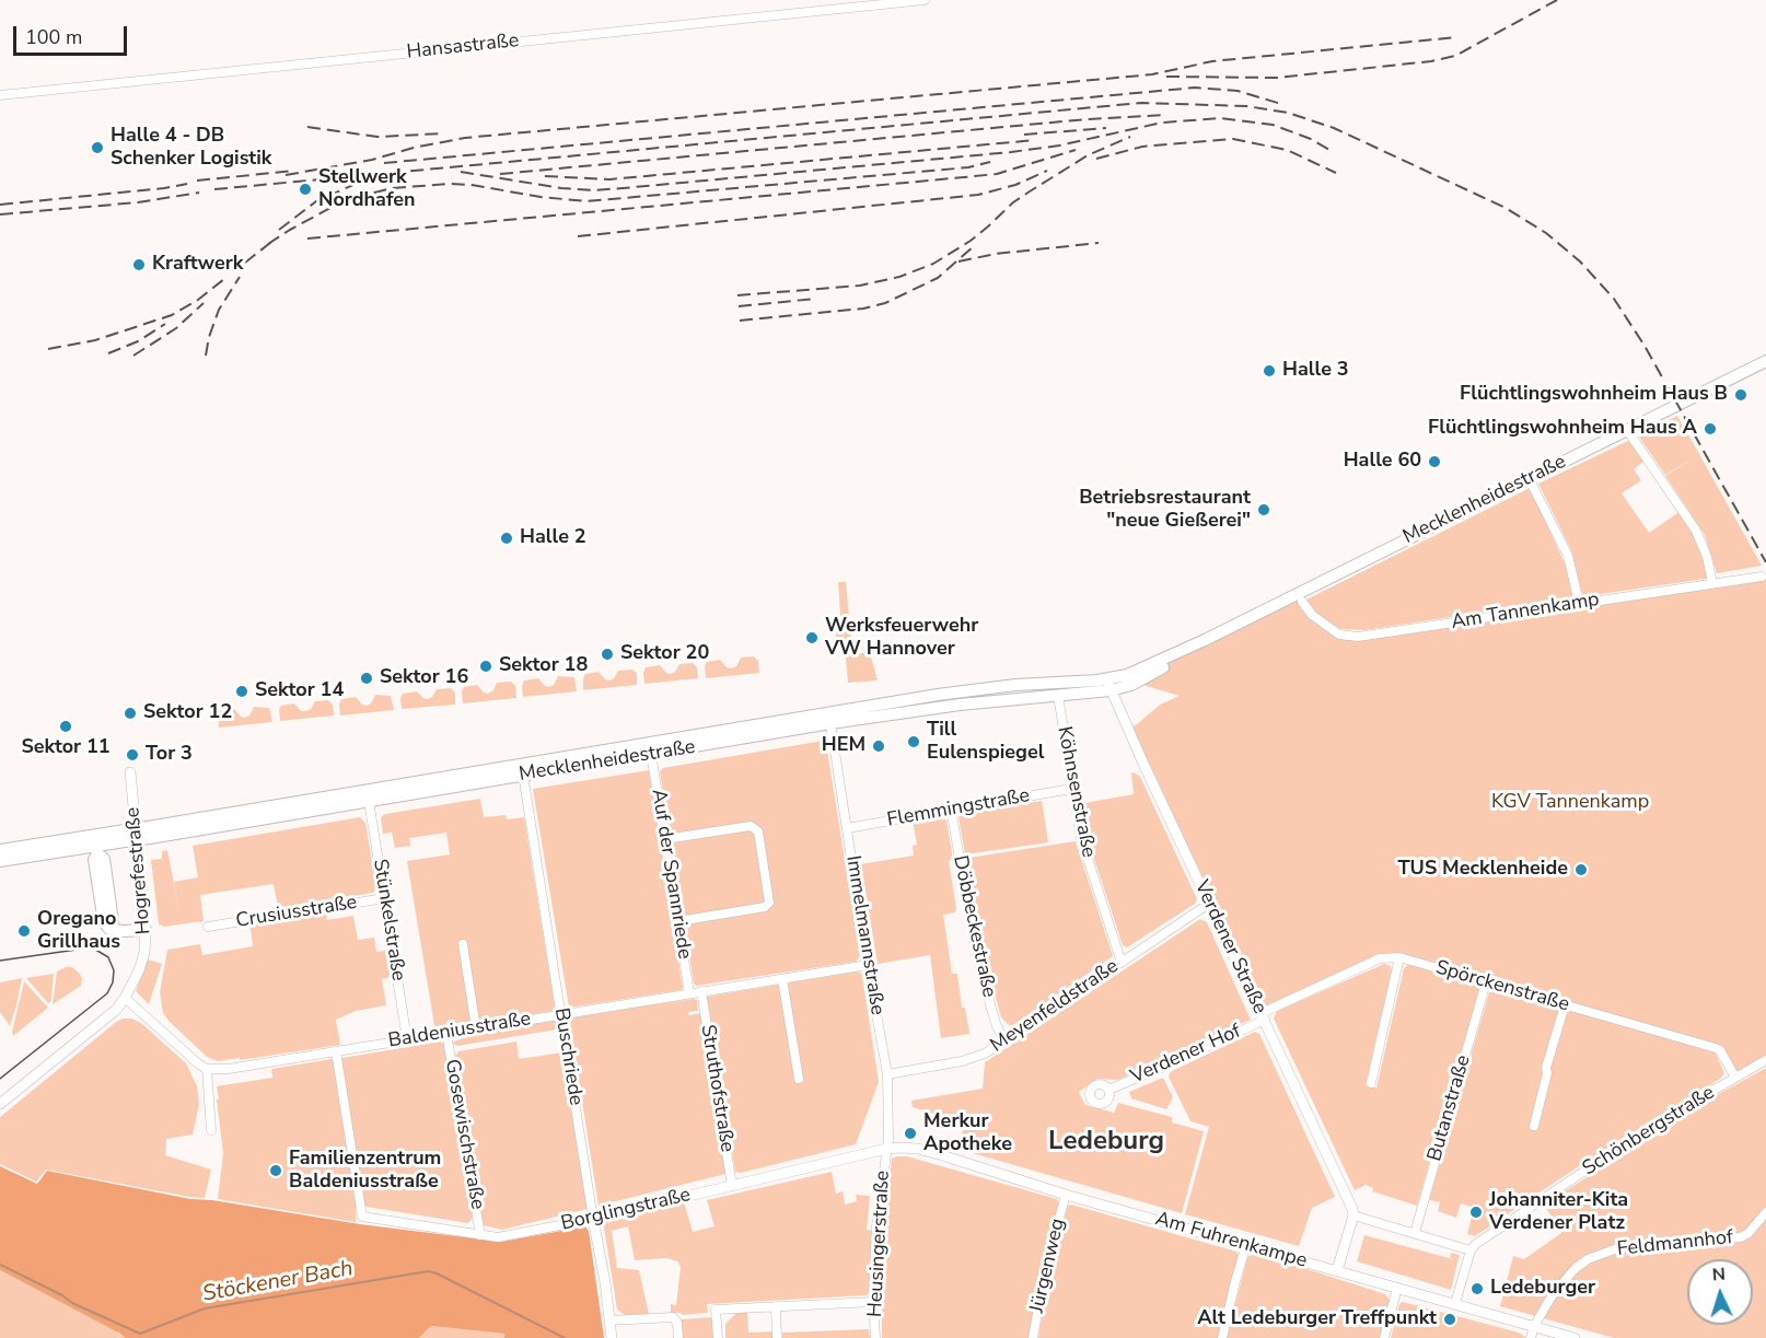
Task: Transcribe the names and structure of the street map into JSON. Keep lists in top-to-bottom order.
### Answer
{
  "streets": {
    "main road": ["Mecklenheidestraße"],
    "street": [
      "Hansastraße",
      "Am Tannenkamp",
      "Köhnsenstraße",
      "Flemmingstraße",
      "Hogrefestraße",
      "Auf der Spannriede",
      "Crusiusstraße",
      "Stünkelstraße",
      "Döbbeckestraße",
      "Immelmannstraße",
      "Verdener Straße",
      "Spörckenstraße",
      "Meyenfeldstraße",
      "Baldeniusstraße",
      "Verdener Hof",
      "Buschriede",
      "Struthofstraße",
      "Butanstraße",
      "Schönbergstraße",
      "Gosewischstraße",
      "Borglingstraße",
      "Am Fuhrenkampe",
      "Heusingerstraße",
      "Feldmannhof",
      "Jürgenweg"
    ]
  },
  "crossings": [
    ["Mecklenheidestraße", "Köhnsenstraße"],
    ["Mecklenheidestraße", "Auf der Spannriede"],
    ["Mecklenheidestraße", "Stünkelstraße"],
    ["Mecklenheidestraße", "Immelmannstraße"],
    ["Mecklenheidestraße", "Verdener Straße"],
    ["Mecklenheidestraße", "Buschriede"],
    ["Köhnsenstraße", "Flemmingstraße"],
    ["Köhnsenstraße", "Meyenfeldstraße"],
    ["Flemmingstraße", "Döbbeckestraße"],
    ["Flemmingstraße", "Immelmannstraße"],
    ["Auf der Spannriede", "Baldeniusstraße"],
    ["Crusiusstraße", "Stünkelstraße"],
    ["Stünkelstraße", "Baldeniusstraße"],
    ["Döbbeckestraße", "Meyenfeldstraße"],
    ["Immelmannstraße", "Meyenfeldstraße"],
    ["Immelmannstraße", "Baldeniusstraße"],
    ["Immelmannstraße", "Borglingstraße"],
    ["Immelmannstraße", "Am Fuhrenkampe"],
    ["Immelmannstraße", "Heusingerstraße"],
    ["Verdener Straße", "Spörckenstraße"],
    ["Verdener Straße", "Meyenfeldstraße"],
    ["Verdener Straße", "Verdener Hof"],
    ["Spörckenstraße", "Verdener Hof"],
    ["Spörckenstraße", "Butanstraße"],
    ["Spörckenstraße", "Schönbergstraße"],
    ["Baldeniusstraße", "Buschriede"],
    ["Baldeniusstraße", "Struthofstraße"],
    ["Baldeniusstraße", "Gosewischstraße"],
    ["Baldeniusstraße", "Borglingstraße"],
    ["Buschriede", "Borglingstraße"],
    ["Struthofstraße", "Borglingstraße"],
    ["Gosewischstraße", "Borglingstraße"],
    ["Borglingstraße", "Am Fuhrenkampe"],
    ["Borglingstraße", "Heusingerstraße"],
    ["Am Fuhrenkampe", "Heusingerstraße"],
    ["Am Fuhrenkampe", "Feldmannhof"],
    ["Am Fuhrenkampe", "Jürgenweg"]
  ],
  "districts": ["Ledeburg"],
  "water": ["Stöckener Bach"],
  "parks": ["KGV Tannenkamp"],
  "places": [
    "Halle 4 - DB Schenker Logistik",
    "Stellwerk Nordhafen",
    "Kraftwerk",
    "Halle 3",
    "Flüchtlingswohnheim Haus B",
    "Flüchtlingswohnheim Haus A",
    "Halle 60",
    "Betriebsrestaurant \"neue Gießerei\"",
    "Halle 2",
    "Werksfeuerwehr VW Hannover",
    "Sektor 20",
    "Sektor 18",
    "Sektor 16",
    "Sektor 14",
    "Sektor 12",
    "Sektor 11",
    "Till Eulenspiegel",
    "HEM",
    "Tor 3",
    "TUS Mecklenheide",
    "Oregano Grillhaus",
    "Merkur Apotheke",
    "Familienzentrum Baldeniusstraße",
    "Johanniter-Kita Verdener Platz",
    "Ledeburger",
    "Alt Ledeburger Treffpunkt"
  ],
  "scale_bar": "100 m",
  "north": "top"
}
